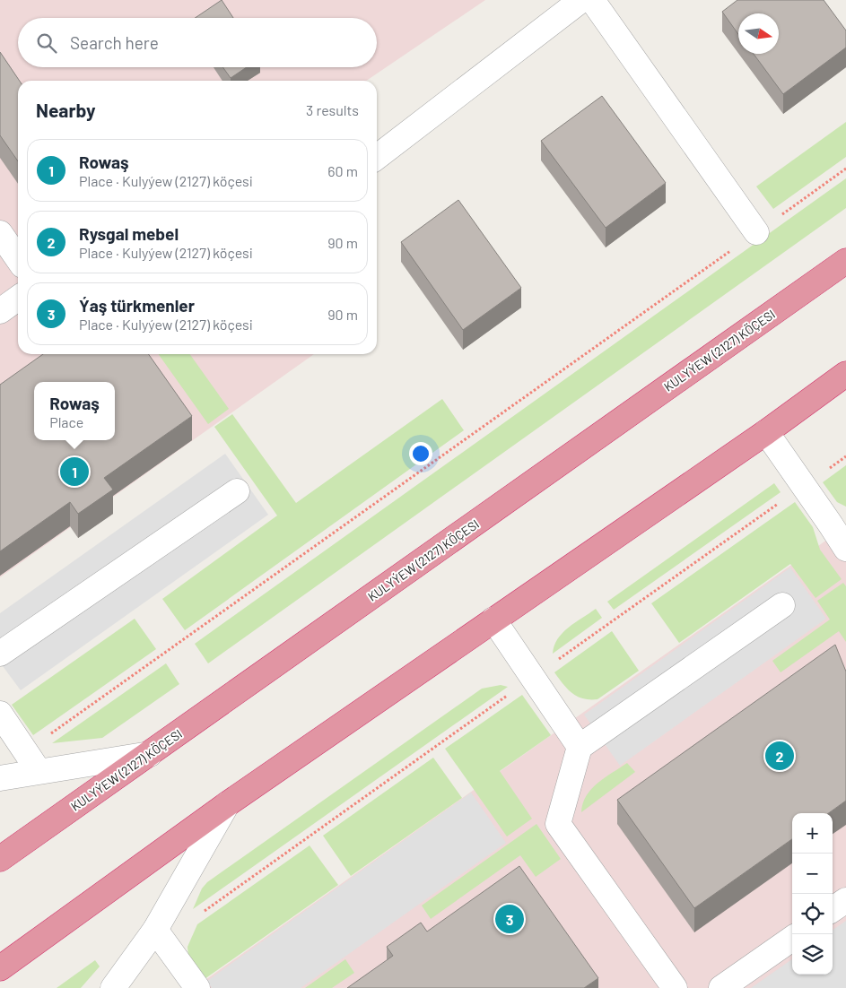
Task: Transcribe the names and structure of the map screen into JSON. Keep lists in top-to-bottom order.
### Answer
{
  "streets": {
    "highway": ["KULYÝEW (2127) KÖÇESI"]
  },
  "north": "right",
  "page": {
    "search": "Search here",
    "heading": ["Nearby", "3 results"],
    "list": [
      {
        "mark": "1",
        "name": "Rowaş",
        "note": "Place · Kulyýew (2127) köçesi",
        "value": "60 m"
      },
      {
        "mark": "2",
        "name": "Rysgal mebel",
        "note": "Place · Kulyýew (2127) köçesi",
        "value": "90 m"
      },
      {
        "mark": "3",
        "name": "Ýaş türkmenler",
        "note": "Place · Kulyýew (2127) köçesi",
        "value": "90 m"
      }
    ],
    "popup": ["Rowaş", "Place"],
    "pins": ["1", "2", "3"],
    "map_buttons": ["+", "−"]
  }
}
